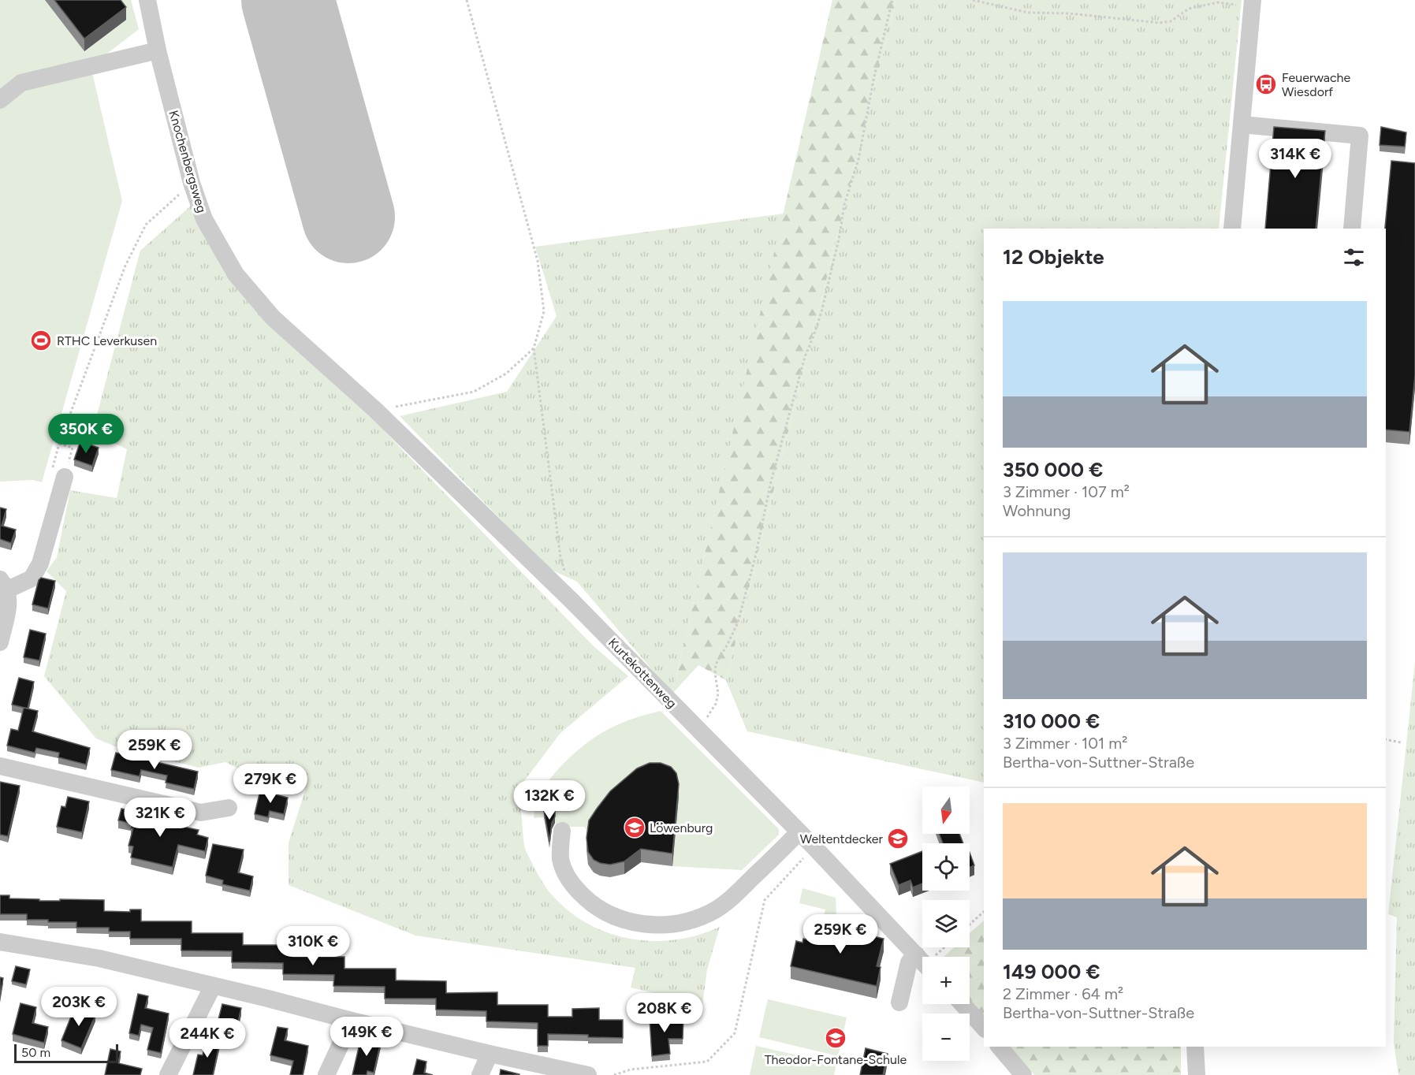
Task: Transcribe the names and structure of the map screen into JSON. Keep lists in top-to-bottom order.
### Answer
{
  "streets": {
    "street": ["Knochenbergsweg", "Kurtekottenweg"]
  },
  "crossings": [
    ["Knochenbergsweg", "Kurtekottenweg"]
  ],
  "places": {
    "bus stop": ["Feuerwache Wiesdorf"],
    "sports": ["RTHC Leverkusen"],
    "school or university": ["Löwenburg", "Weltentdecker", "Theodor-Fontane-Schule"]
  },
  "scale_bar": "50 m",
  "north": "bottom",
  "page": {
    "price": [
      "314K €",
      "350K €",
      "259K €",
      "279K €",
      "132K €",
      "321K €",
      "259K €",
      "310K €",
      "203K €",
      "208K €",
      "149K €",
      "244K €"
    ],
    "heading": "12 Objekte",
    "list": [
      {
        "name": "350 000 €",
        "note": "3 Zimmer · 107 m² · Wohnung"
      },
      {
        "name": "310 000 €",
        "note": "3 Zimmer · 101 m² · Bertha-von-Suttner-Straße"
      },
      {
        "name": "149 000 €",
        "note": "2 Zimmer · 64 m² · Bertha-von-Suttner-Straße"
      }
    ],
    "map_buttons": ["+", "−"],
    "scale": "50 m"
  }
}
